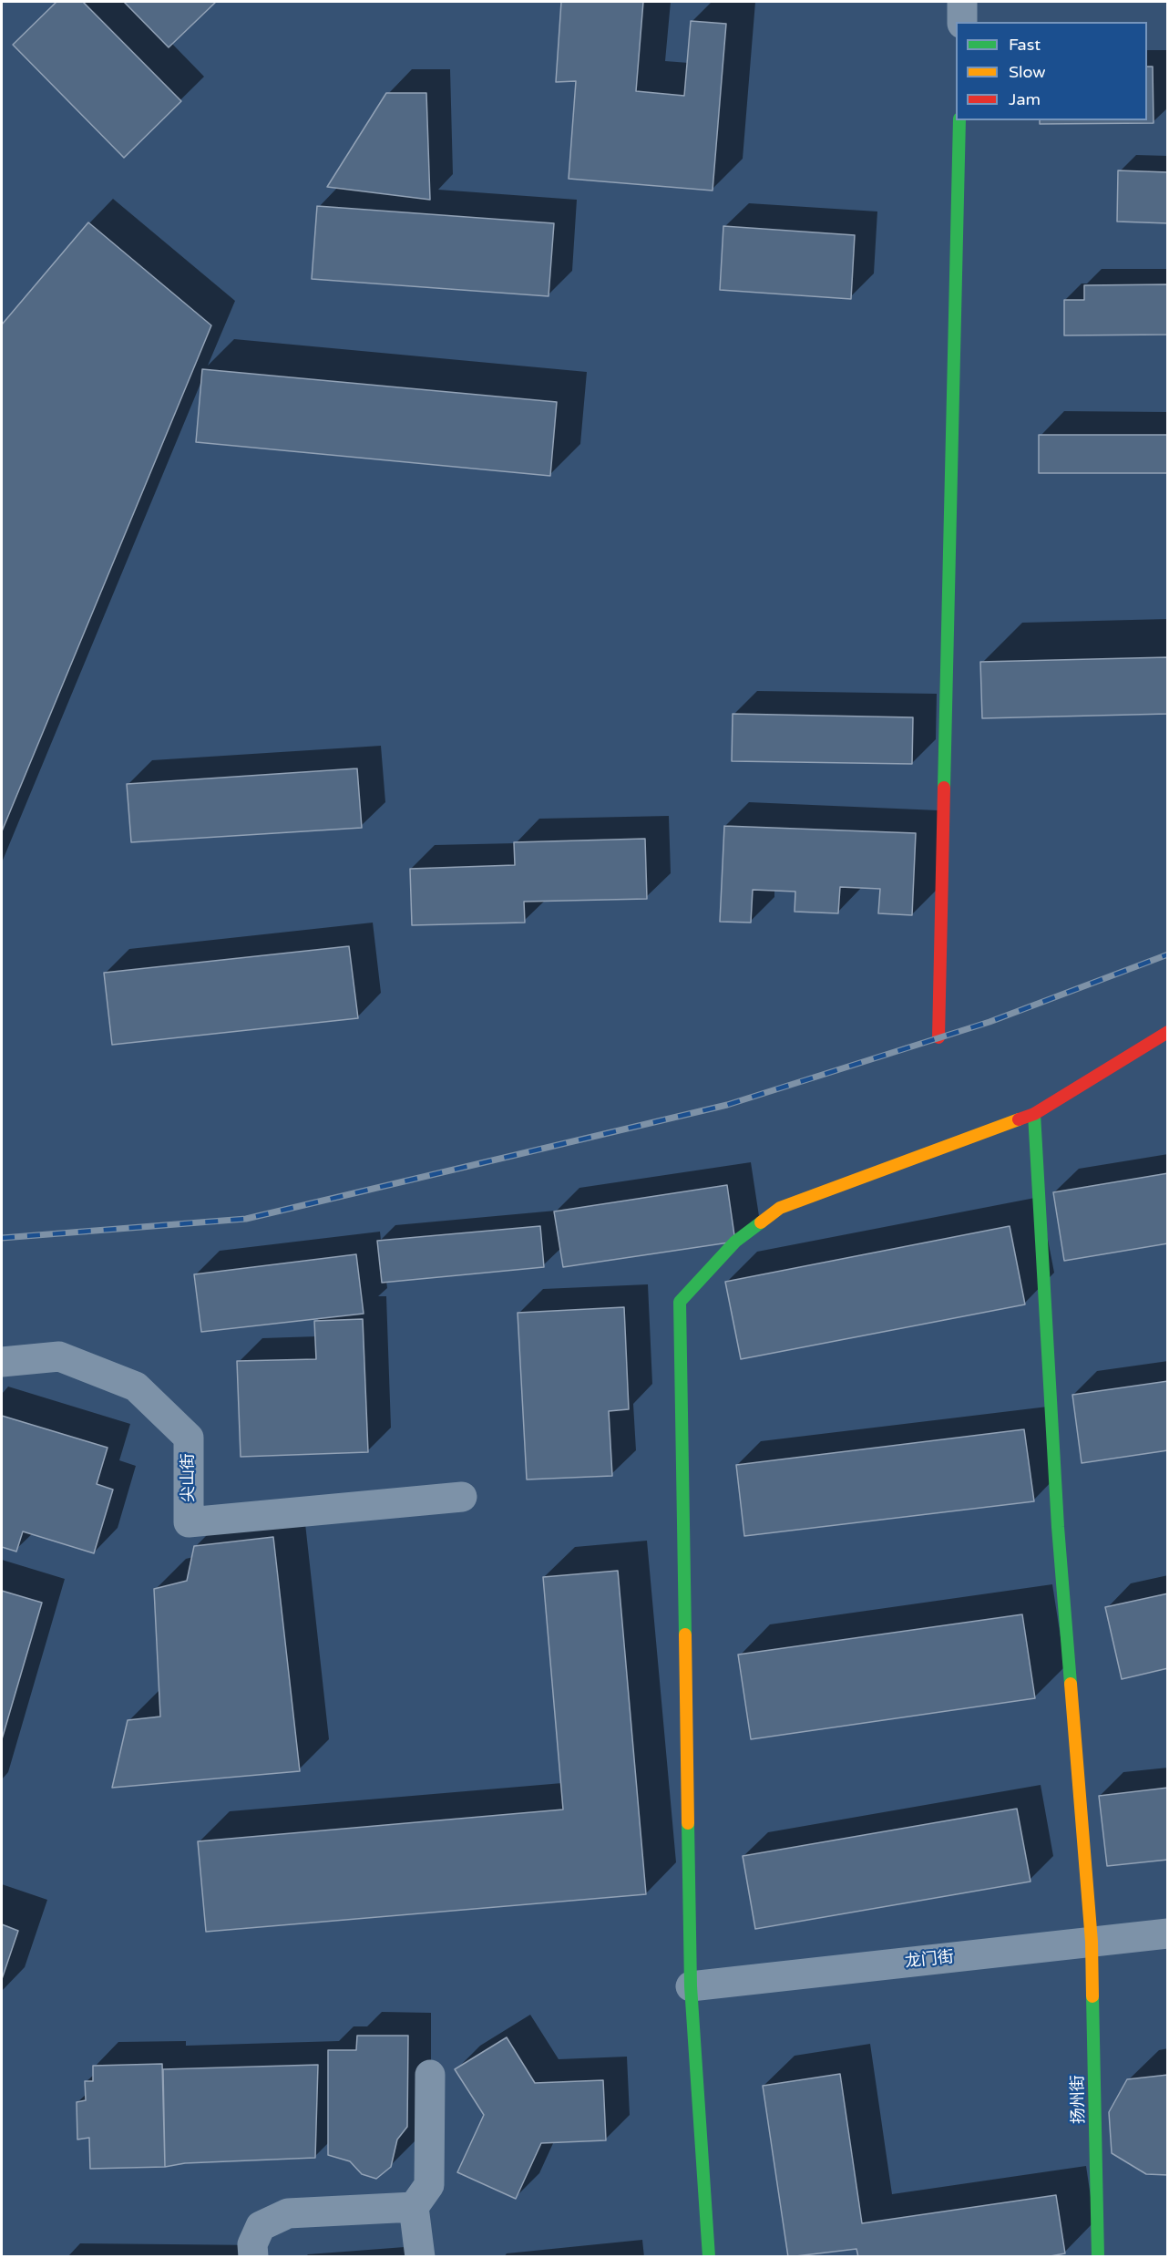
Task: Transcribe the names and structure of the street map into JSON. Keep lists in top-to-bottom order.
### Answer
{
  "streets": {
    "street": ["尖山街", "龙门街", "扬州街"]
  },
  "crossings": [
    ["龙门街", "扬州街"]
  ],
  "legend": ["Fast", "Slow", "Jam"]
}
